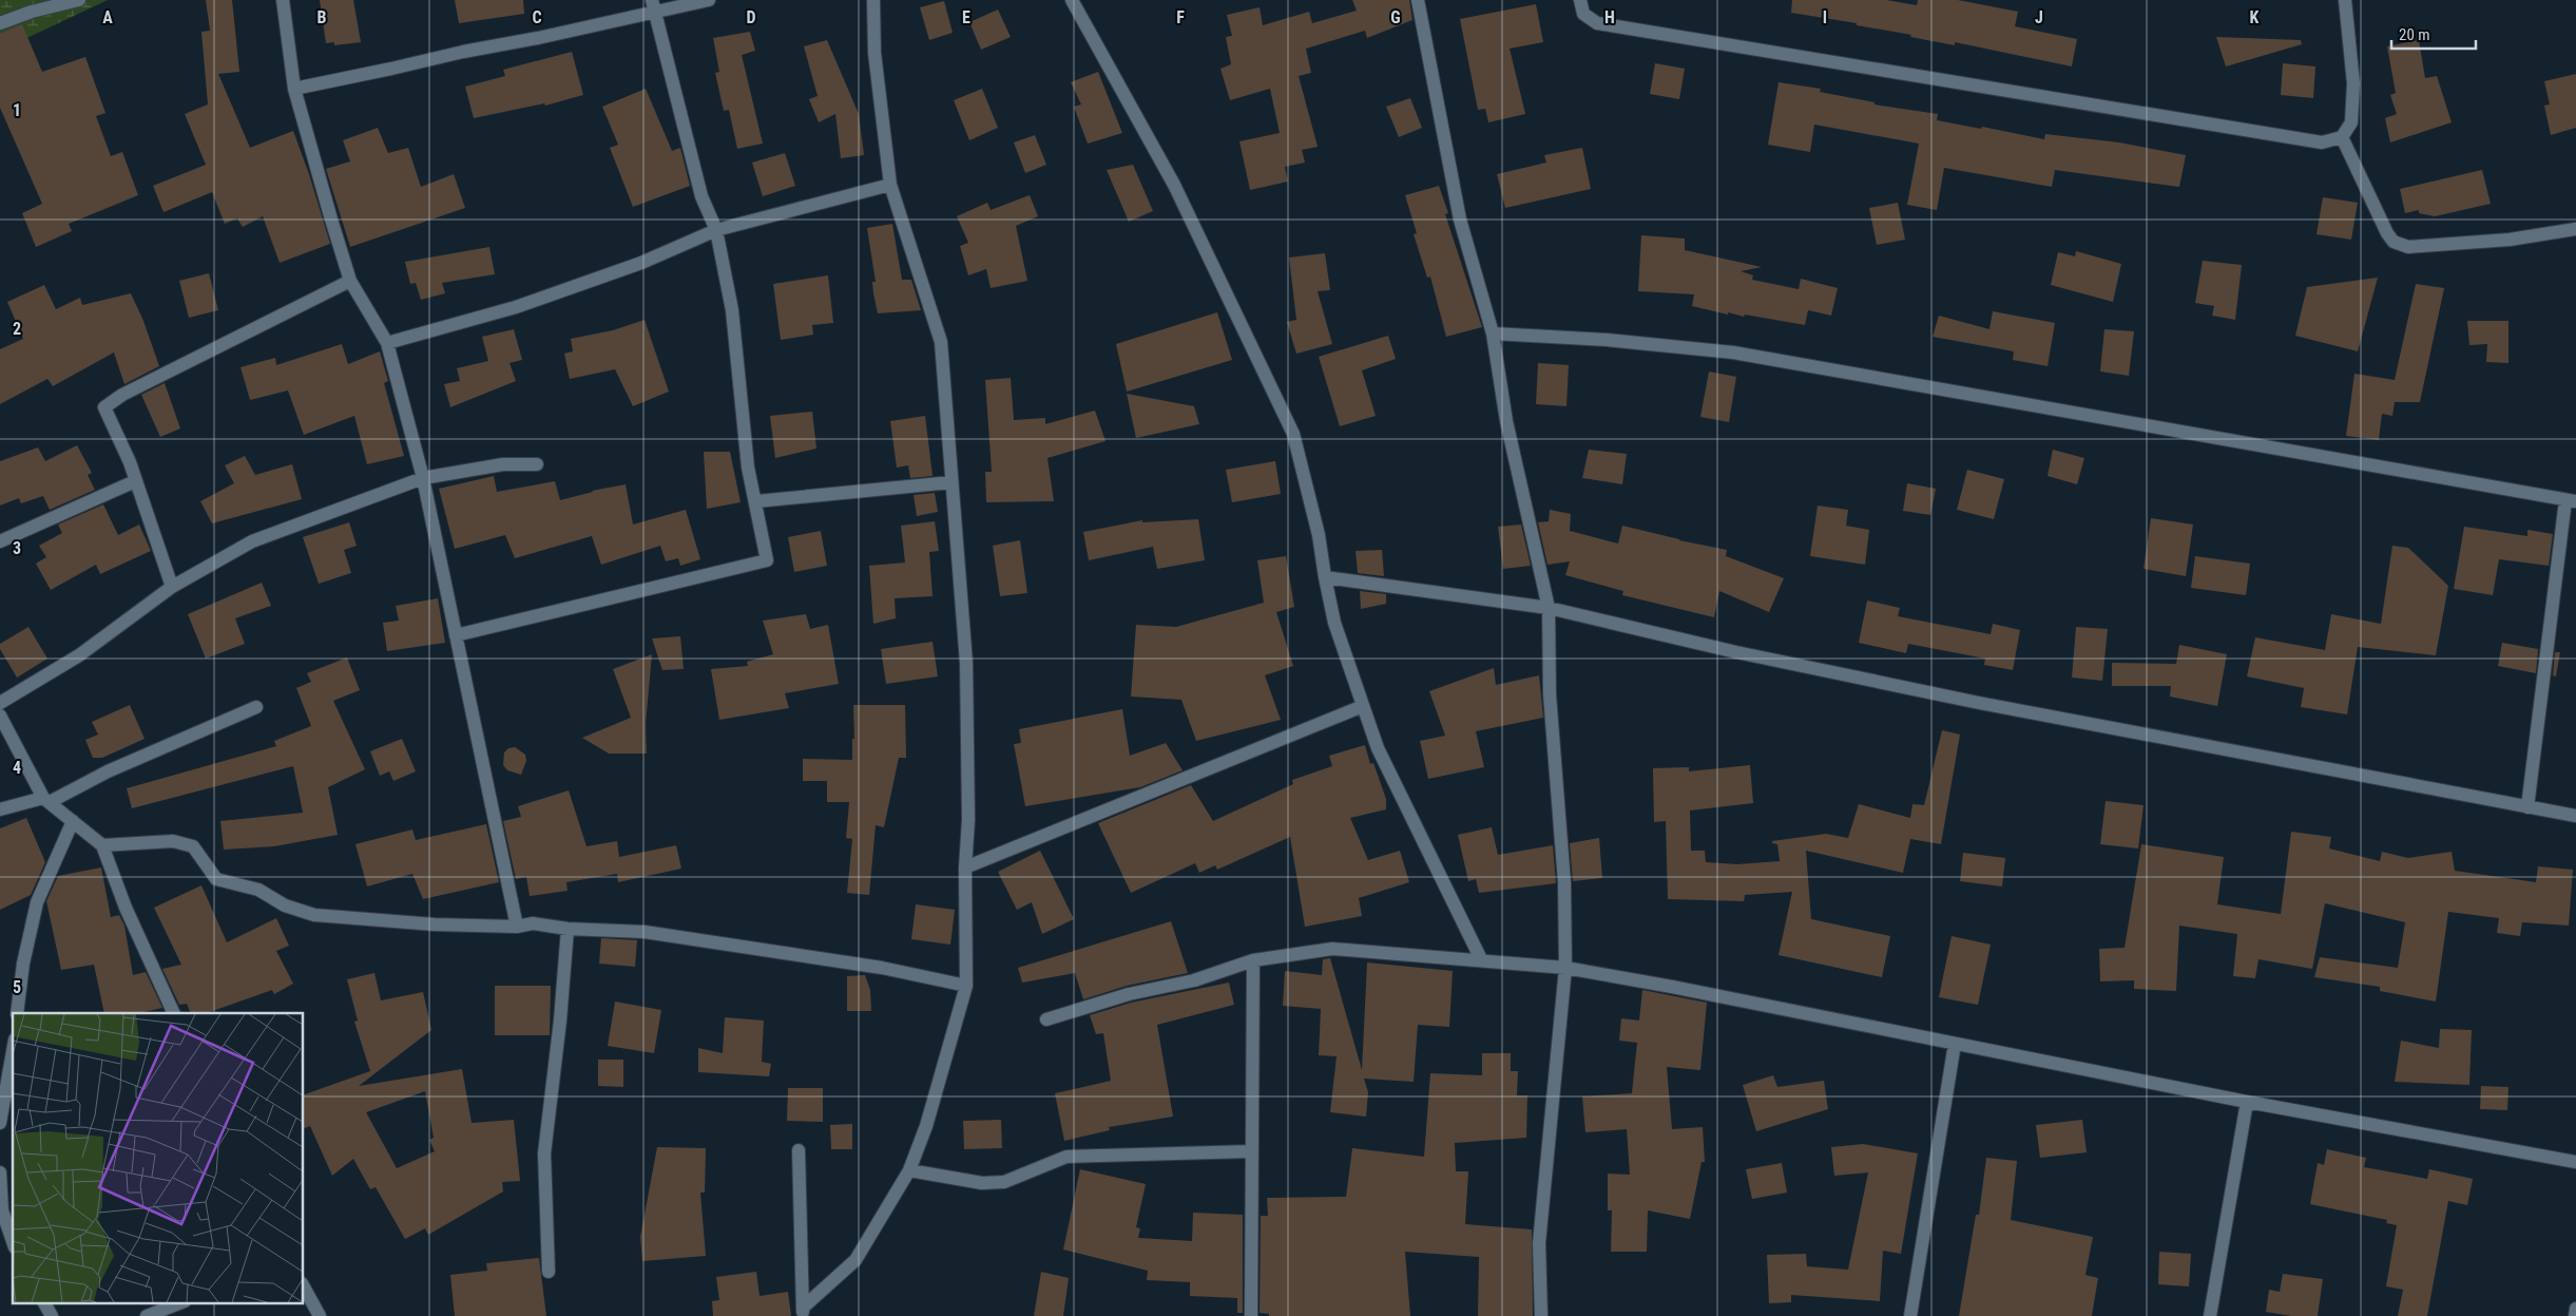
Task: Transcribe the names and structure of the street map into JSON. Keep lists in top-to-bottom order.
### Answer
{
  "scale_bar": "20 m",
  "grid": {
    "columns": [
      "A",
      "B",
      "C",
      "D",
      "E",
      "F",
      "G",
      "H",
      "I",
      "J",
      "K"
    ],
    "rows": [
      "1",
      "2",
      "3",
      "4",
      "5"
    ]
  }
}
